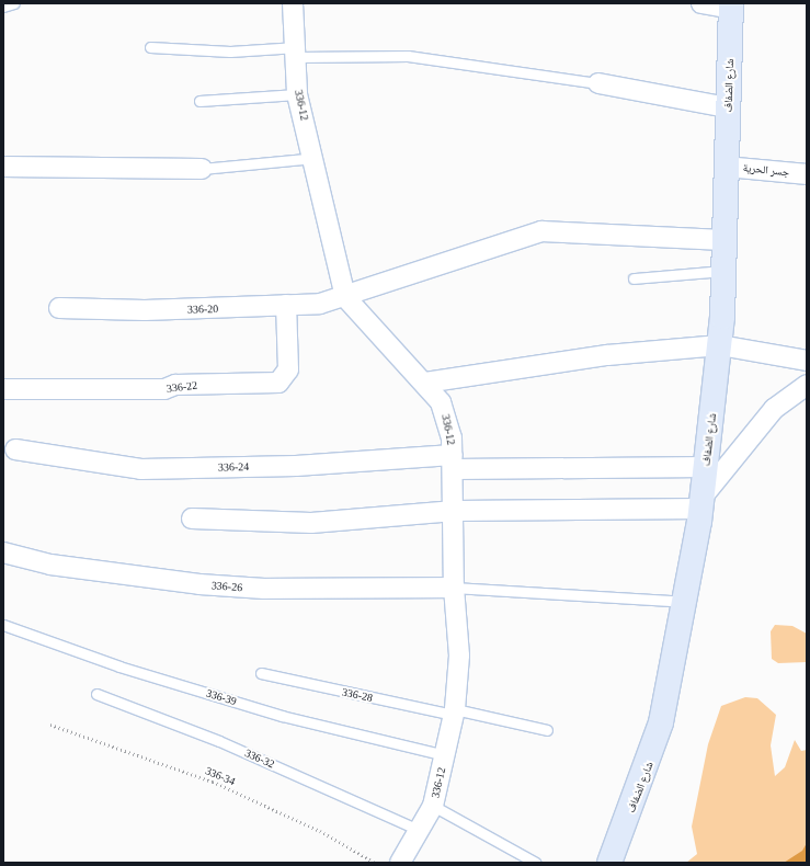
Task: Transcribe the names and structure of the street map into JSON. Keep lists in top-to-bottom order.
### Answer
{
  "streets": {
    "street": [
      "شارع الضفاف",
      "336-12",
      "جسر الحرية",
      "336-20",
      "336-22",
      "336-24",
      "336-26"
    ],
    "lane": ["336-28", "336-39", "336-32"],
    "path": ["336-34"]
  },
  "crossings": [
    ["شارع الضفاف", "جسر الحرية"],
    ["شارع الضفاف", "336-20"],
    ["شارع الضفاف", "336-24"],
    ["336-12", "336-20"],
    ["336-12", "336-24"],
    ["336-12", "336-26"],
    ["336-12", "336-28"],
    ["336-12", "336-39"],
    ["336-12", "336-32"],
    ["336-20", "336-22"]
  ]
}
